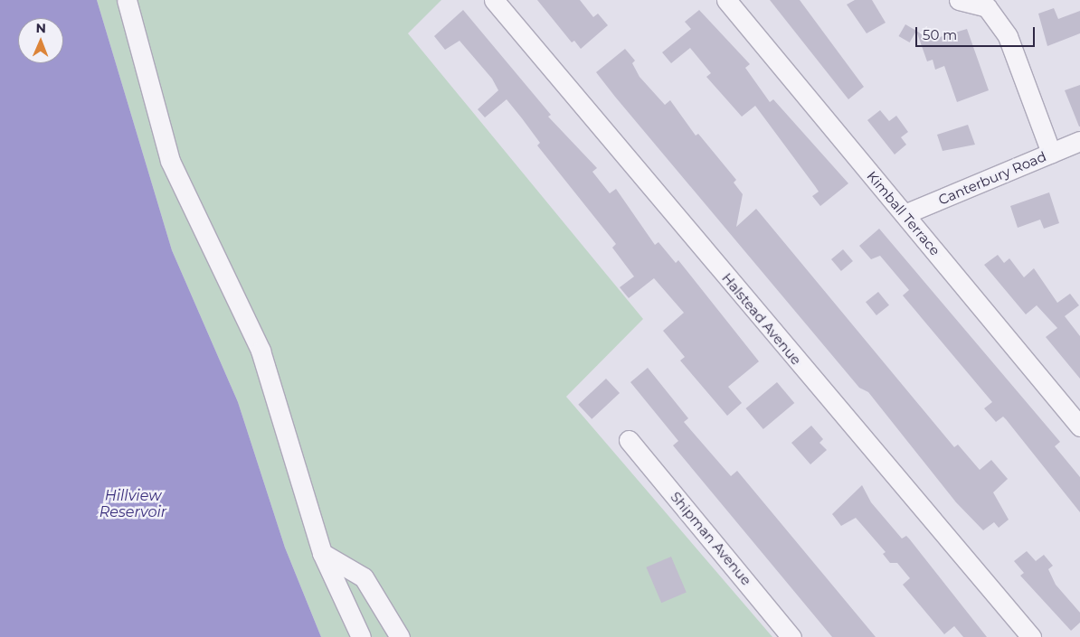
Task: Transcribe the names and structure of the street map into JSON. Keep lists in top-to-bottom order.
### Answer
{
  "streets": {
    "street": [
      "Canterbury Road",
      "Kimball Terrace",
      "Halstead Avenue",
      "Shipman Avenue"
    ]
  },
  "crossings": [
    ["Canterbury Road", "Kimball Terrace"]
  ],
  "water": ["Hillview Reservoir"],
  "scale_bar": "50 m",
  "north": "top"
}
